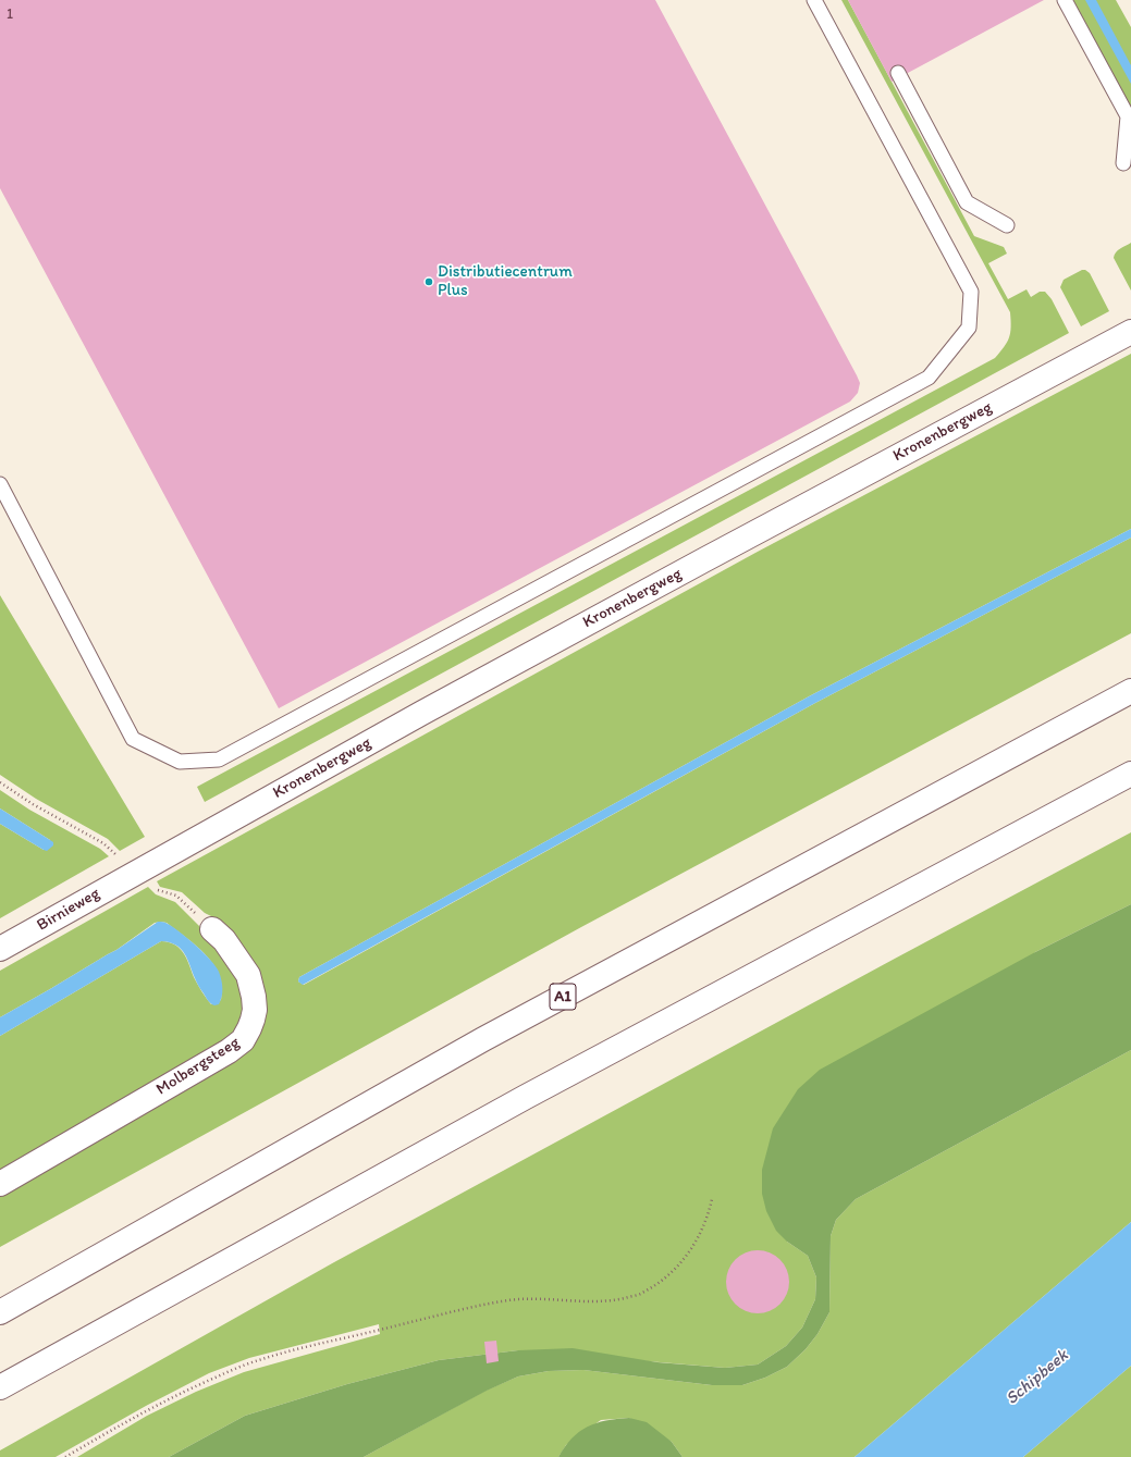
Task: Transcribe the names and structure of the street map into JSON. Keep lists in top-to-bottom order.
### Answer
{
  "streets": {
    "main road": [
      "Kronenbergweg",
      "Birnieweg",
      "A1",
      "Molbergsteeg"
    ]
  },
  "crossings": [
    ["Kronenbergweg", "Birnieweg"]
  ],
  "water": ["Schipbeek"],
  "places": ["Distributiecentrum Plus"],
  "house_numbers": ["1"]
}
